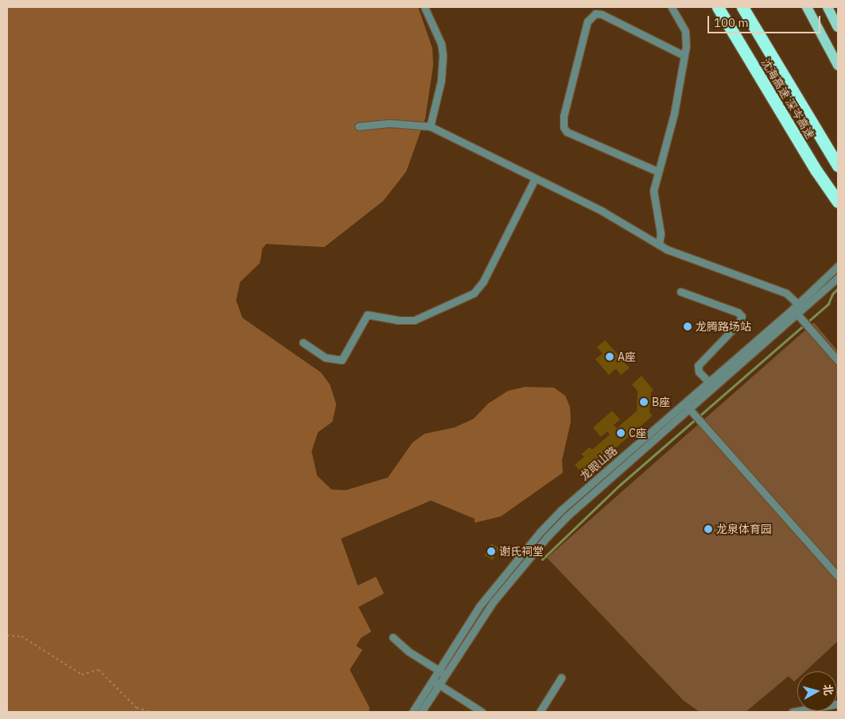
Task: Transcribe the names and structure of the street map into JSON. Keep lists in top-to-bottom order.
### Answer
{
  "streets": {
    "highway": ["沈海高速 深岑高速"],
    "street": ["龙眼山路"]
  },
  "places": [
    "龙腾路场站",
    "A座",
    "B座",
    "C座",
    "龙泉体育园",
    "谢氏祠堂"
  ],
  "scale_bar": "100 m",
  "north": "right"
}
